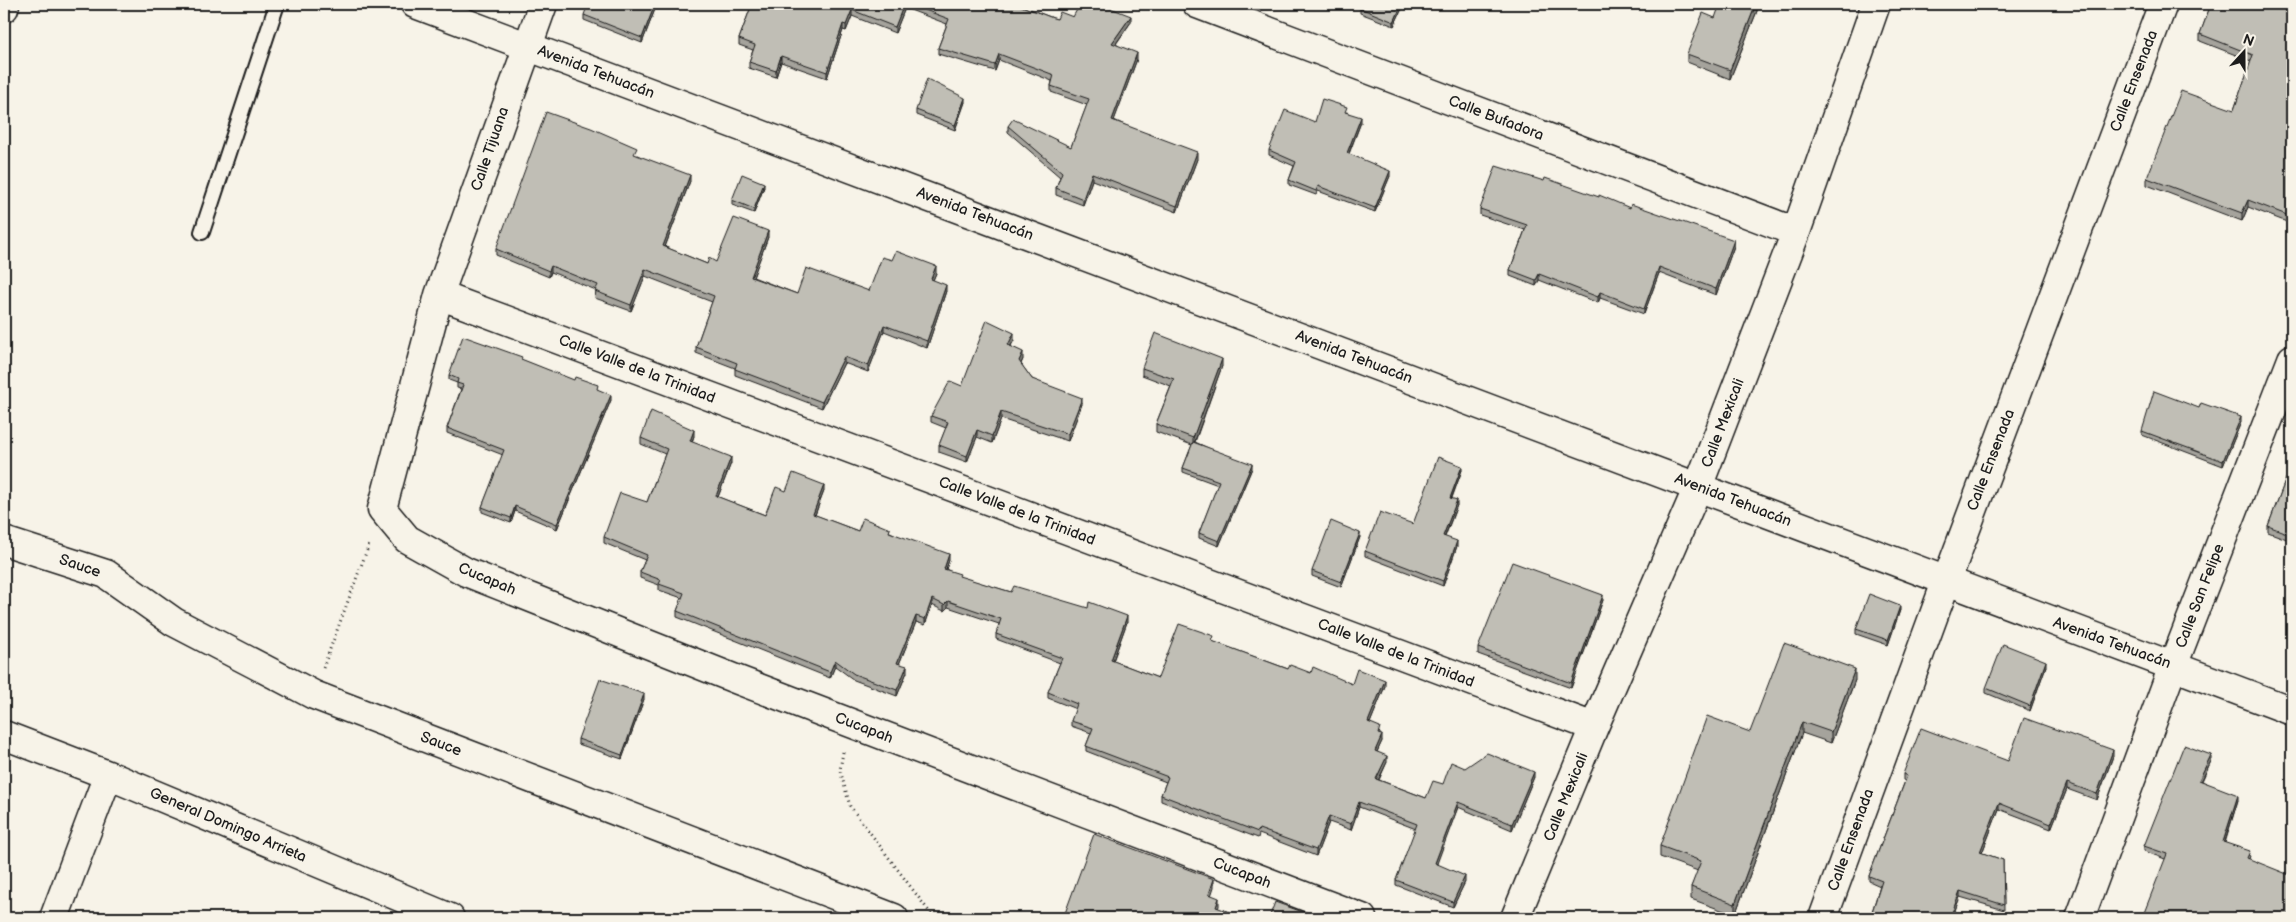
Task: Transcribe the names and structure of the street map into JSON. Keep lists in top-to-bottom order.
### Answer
{
  "streets": {
    "street": [
      "Avenida Tehuacán",
      "Calle Ensenada",
      "Calle Bufadora",
      "Calle Tijuana",
      "Calle Valle de la Trinidad",
      "Calle Mexicali",
      "Sauce",
      "Cucapah",
      "Calle San Felipe",
      "General Domingo Arrieta"
    ]
  },
  "crossings": [
    ["Avenida Tehuacán", "Calle Ensenada"],
    ["Avenida Tehuacán", "Calle Tijuana"],
    ["Avenida Tehuacán", "Calle Mexicali"],
    ["Avenida Tehuacán", "Calle San Felipe"],
    ["Calle Bufadora", "Calle Mexicali"],
    ["Calle Tijuana", "Calle Valle de la Trinidad"],
    ["Calle Tijuana", "Cucapah"],
    ["Calle Valle de la Trinidad", "Calle Mexicali"]
  ],
  "north": "top"
}
